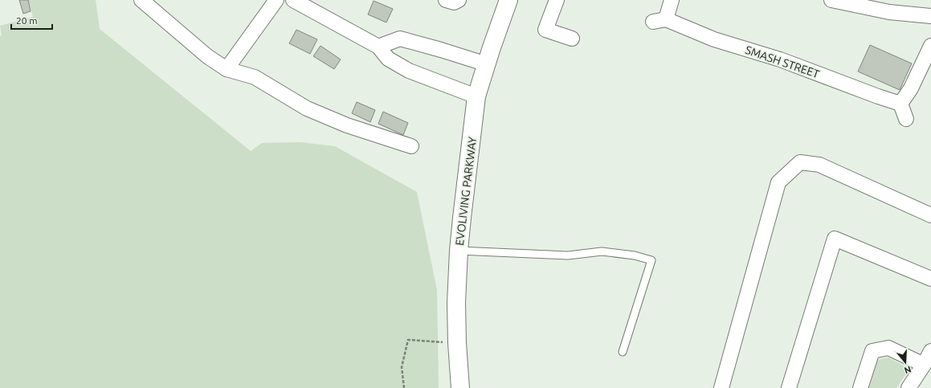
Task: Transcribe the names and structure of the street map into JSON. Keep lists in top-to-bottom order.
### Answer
{
  "streets": {
    "street": ["SMASH STREET", "EVOLIVING PARKWAY"]
  },
  "scale_bar": "20 m",
  "north": "bottom"
}
